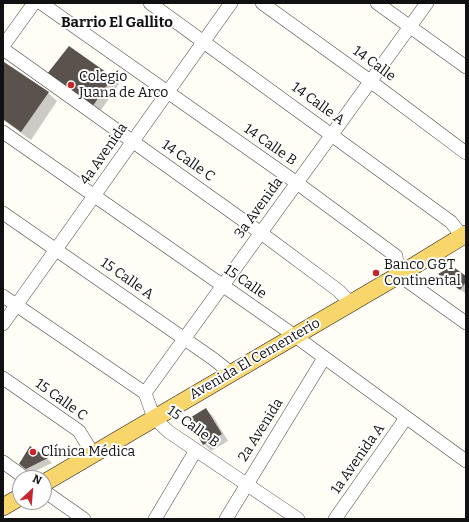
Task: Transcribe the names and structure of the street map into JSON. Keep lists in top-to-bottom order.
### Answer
{
  "streets": {
    "main road": ["Avenida El Cementerio"],
    "street": [
      "14 Calle",
      "14 Calle A",
      "14 Calle B",
      "4a Avenida",
      "14 Calle C",
      "3a Avenida",
      "15 Calle A",
      "15 Calle",
      "15 Calle C",
      "15 Calle B",
      "2a Avenida",
      "1a Avenida A"
    ]
  },
  "crossings": [
    ["14 Calle", "3a Avenida"],
    ["14 Calle A", "4a Avenida"],
    ["14 Calle A", "3a Avenida"],
    ["14 Calle A", "Avenida El Cementerio"],
    ["14 Calle B", "4a Avenida"],
    ["14 Calle B", "3a Avenida"],
    ["14 Calle B", "Avenida El Cementerio"],
    ["4a Avenida", "14 Calle C"],
    ["4a Avenida", "15 Calle A"],
    ["4a Avenida", "15 Calle"],
    ["14 Calle C", "3a Avenida"],
    ["14 Calle C", "Avenida El Cementerio"],
    ["3a Avenida", "15 Calle A"],
    ["3a Avenida", "15 Calle"],
    ["3a Avenida", "15 Calle B"],
    ["15 Calle A", "Avenida El Cementerio"],
    ["15 Calle", "Avenida El Cementerio"],
    ["15 Calle", "2a Avenida"],
    ["15 Calle", "1a Avenida A"],
    ["Avenida El Cementerio", "15 Calle C"],
    ["Avenida El Cementerio", "15 Calle B"],
    ["15 Calle B", "2a Avenida"]
  ],
  "districts": ["Barrio El Gallito"],
  "places": ["Colegio Juana de Arco", "Banco G&T Continental", "Clínica Médica"],
  "north": "top right"
}
